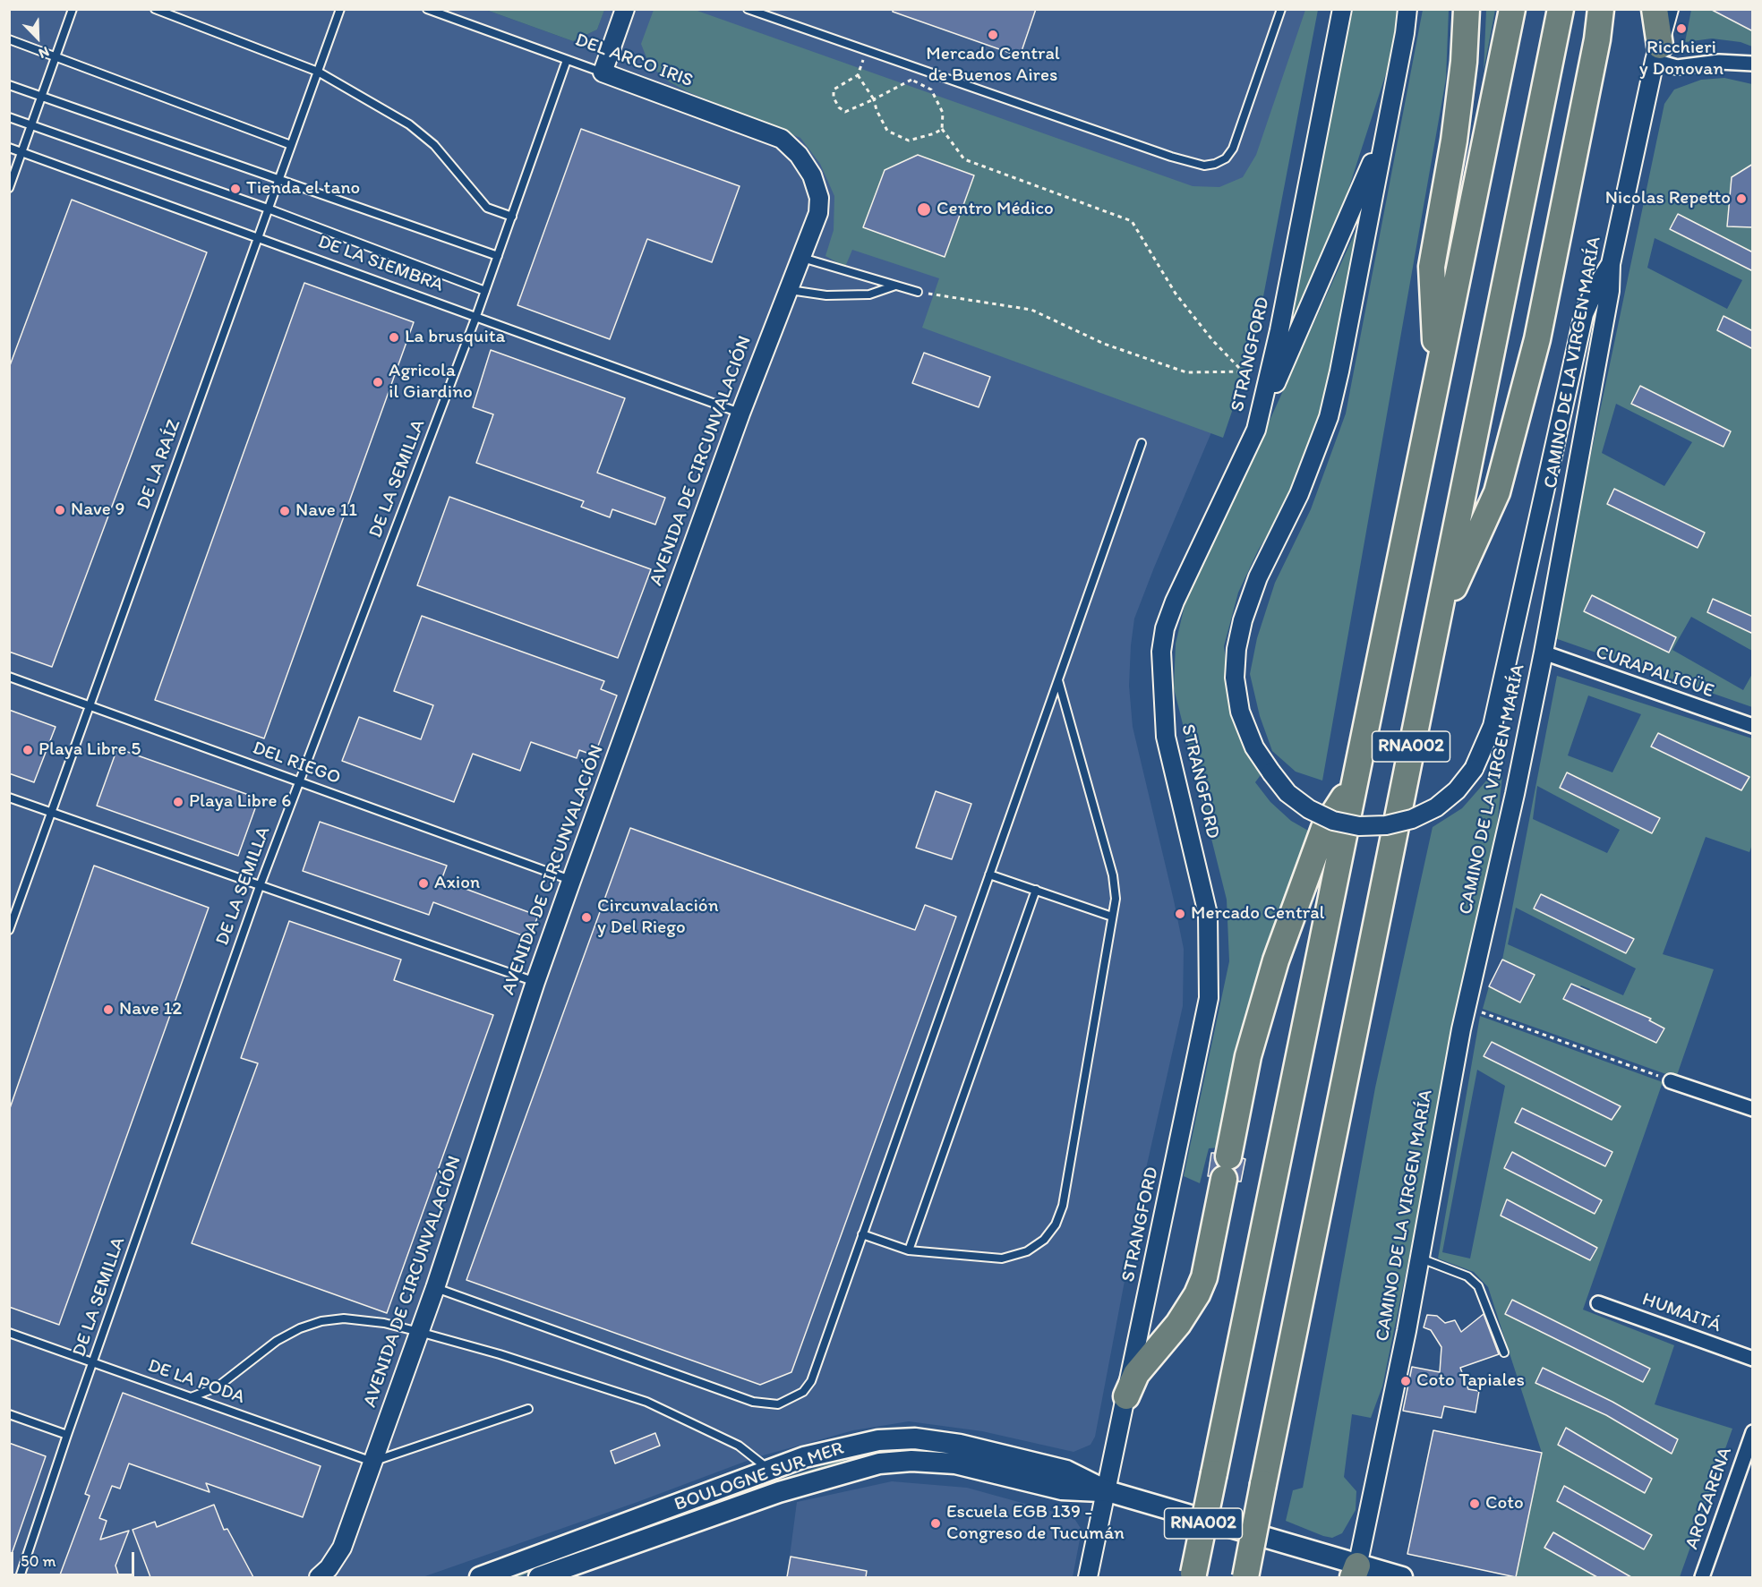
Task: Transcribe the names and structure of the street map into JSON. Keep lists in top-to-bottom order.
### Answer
{
  "streets": {
    "highway": ["RNA002"],
    "main road": ["BOULOGNE SUR MER"],
    "street": [
      "DEL ARCO IRIS",
      "STRANGFORD",
      "CAMINO DE LA VIRGEN MARÍA",
      "AVENIDA DE CIRCUNVALACIÓN",
      "CURAPALIGÜE",
      "HUMAITÁ",
      "AROZARENA"
    ],
    "lane": [
      "DE LA SIEMBRA",
      "DE LA RAÍZ",
      "DE LA SEMILLA",
      "DEL RIEGO",
      "DE LA PODA"
    ]
  },
  "crossings": [
    ["DEL ARCO IRIS", "AVENIDA DE CIRCUNVALACIÓN"],
    ["DEL ARCO IRIS", "DE LA SEMILLA"],
    ["DE LA SIEMBRA", "AVENIDA DE CIRCUNVALACIÓN"],
    ["DE LA SIEMBRA", "DE LA RAÍZ"],
    ["DE LA SIEMBRA", "DE LA SEMILLA"],
    ["STRANGFORD", "BOULOGNE SUR MER"],
    ["CAMINO DE LA VIRGEN MARÍA", "CURAPALIGÜE"],
    ["CAMINO DE LA VIRGEN MARÍA", "BOULOGNE SUR MER"],
    ["AVENIDA DE CIRCUNVALACIÓN", "DEL RIEGO"],
    ["AVENIDA DE CIRCUNVALACIÓN", "DE LA PODA"],
    ["DE LA RAÍZ", "DEL RIEGO"],
    ["DE LA SEMILLA", "DEL RIEGO"],
    ["DE LA SEMILLA", "DE LA PODA"]
  ],
  "places": [
    "Ricchieri y Donovan",
    "Mercado Central de Buenos Aires",
    "Tienda el tano",
    "Nicolas Repetto",
    "Centro Médico",
    "La brusquita",
    "Agricola il Giardino",
    "Nave 9",
    "Nave 11",
    "Playa Libre 5",
    "Playa Libre 6",
    "Axion",
    "Mercado Central",
    "Circunvalación y Del Riego",
    "Nave 12",
    "Coto Tapiales",
    "Coto",
    "Escuela EGB 139 - Congreso de Tucumán"
  ],
  "scale_bar": "50 m",
  "north": "bottom right"
}
